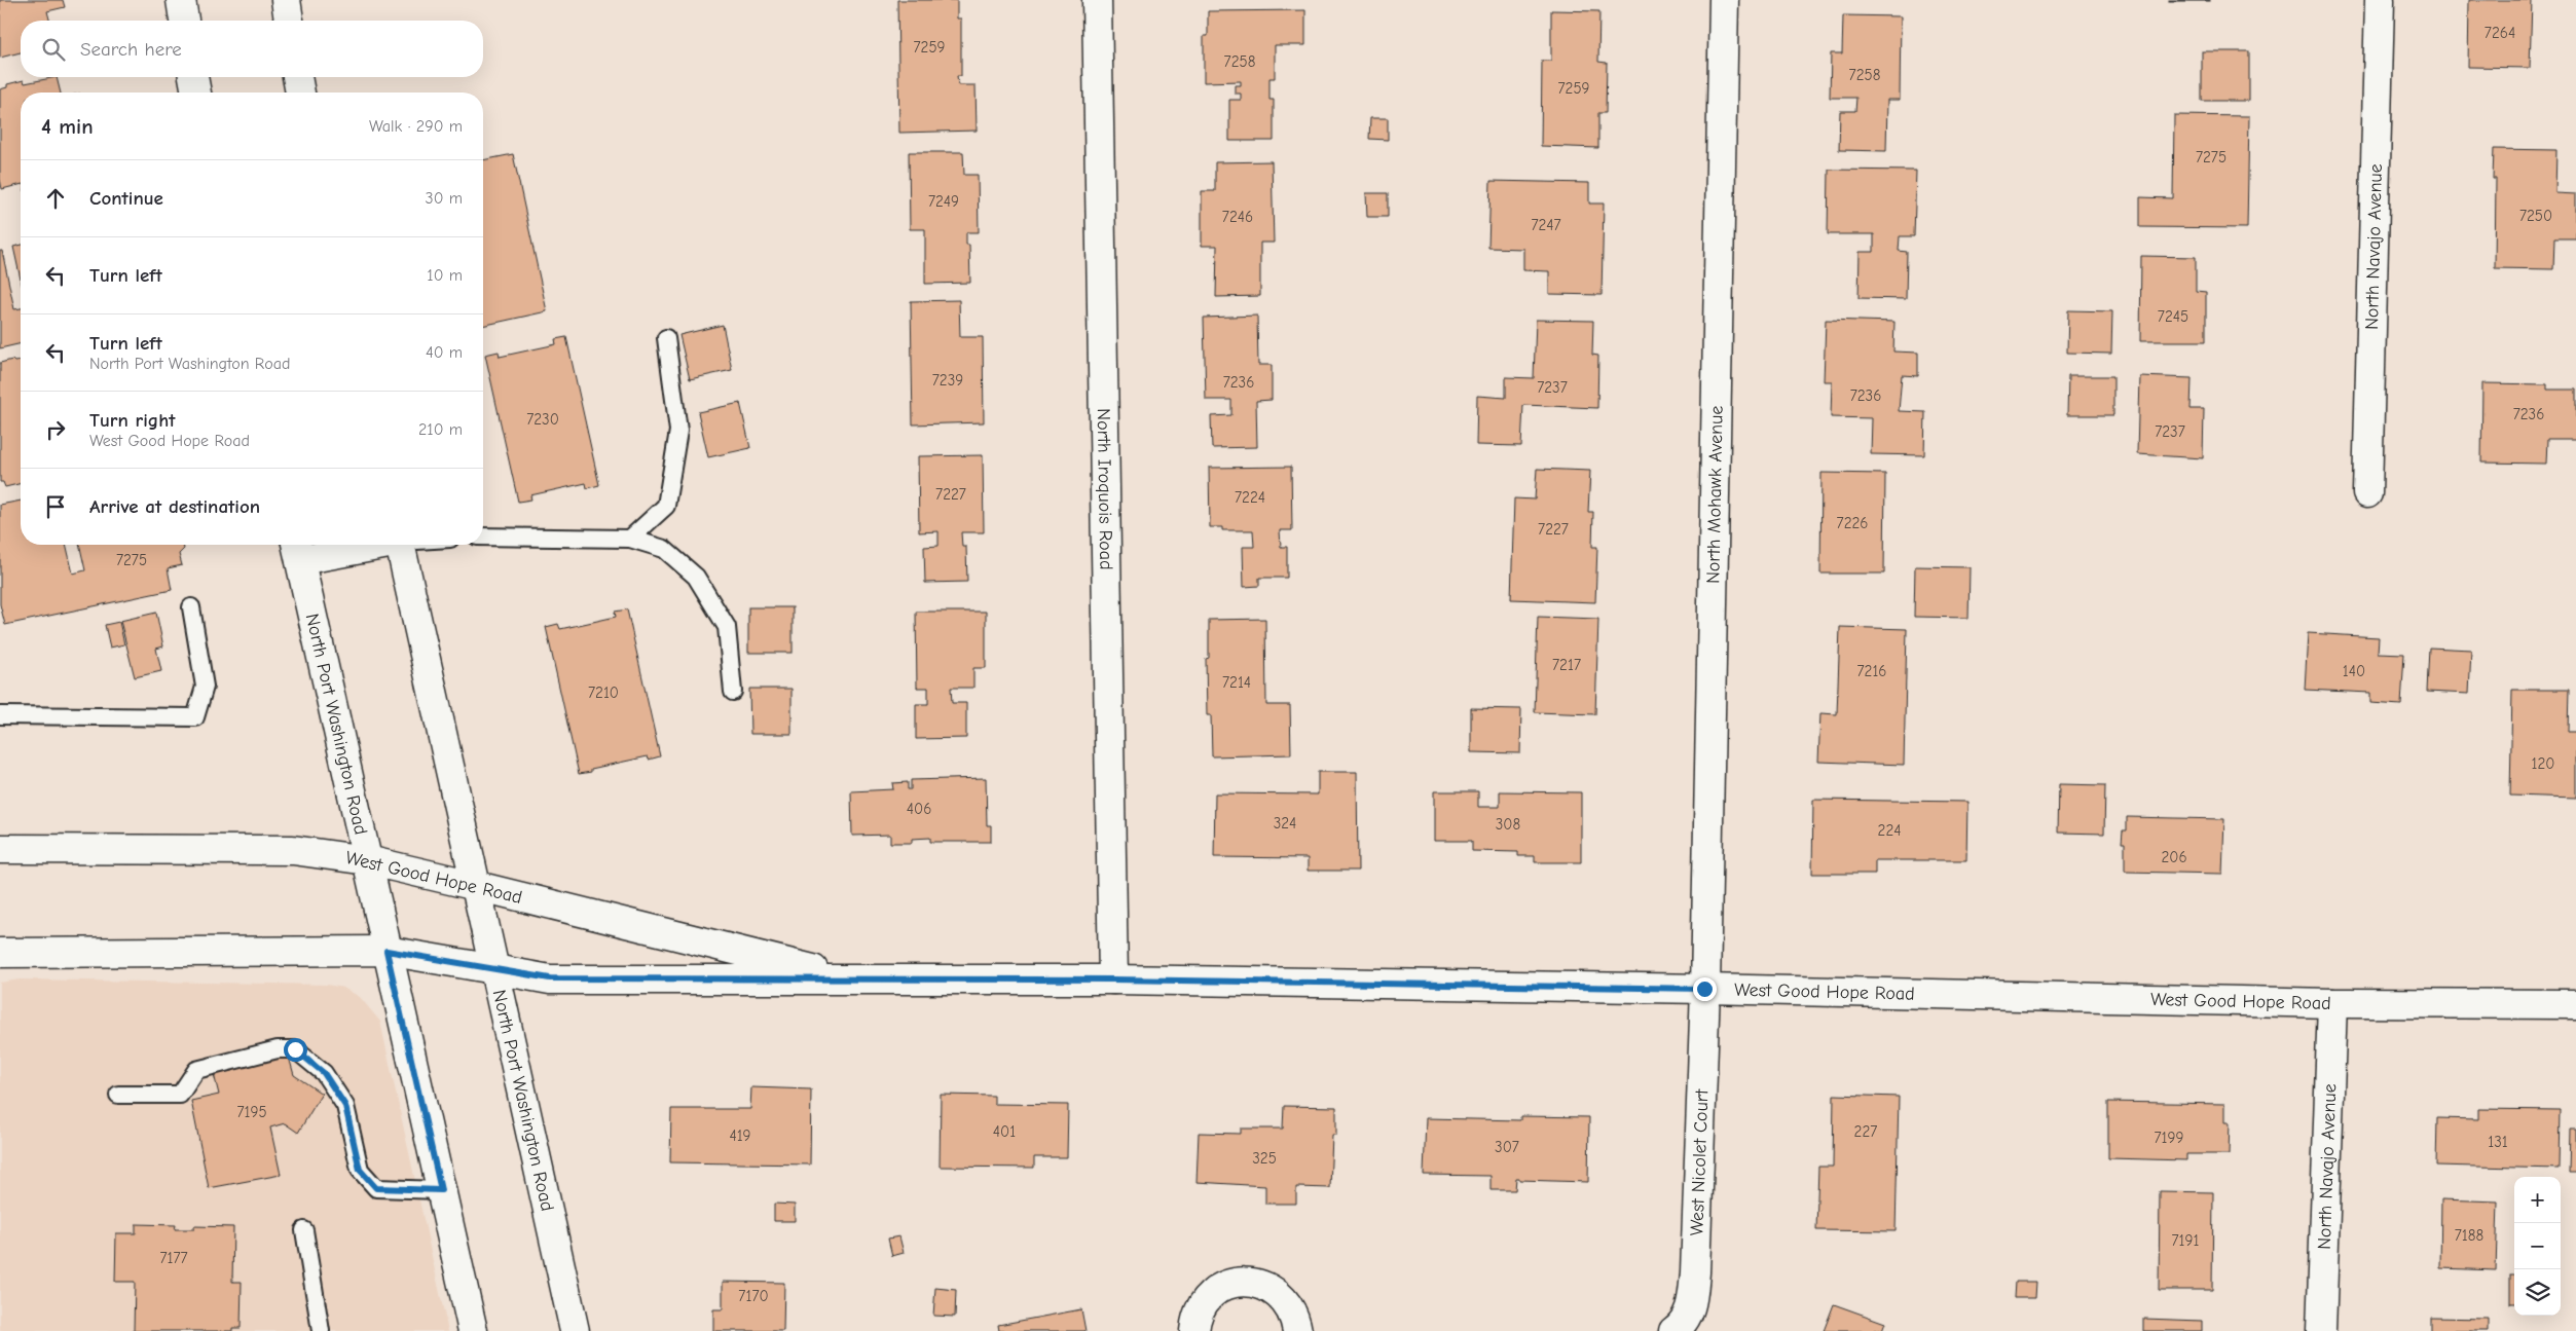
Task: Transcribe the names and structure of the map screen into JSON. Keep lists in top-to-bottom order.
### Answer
{
  "streets": {
    "street": [
      "North Navajo Avenue",
      "North Iroquois Road",
      "North Mohawk Avenue",
      "North Port Washington Road",
      "West Good Hope Road",
      "West Nicolet Court"
    ]
  },
  "crossings": [
    ["North Navajo Avenue", "West Good Hope Road"],
    ["North Iroquois Road", "West Good Hope Road"],
    ["North Mohawk Avenue", "West Good Hope Road"],
    ["North Mohawk Avenue", "West Nicolet Court"],
    ["North Port Washington Road", "West Good Hope Road"],
    ["West Good Hope Road", "West Nicolet Court"]
  ],
  "house_numbers": [
    "7264",
    "7259",
    "7258",
    "7258",
    "7259",
    "7275",
    "7249",
    "7250",
    "7246",
    "7247",
    "7245",
    "7239",
    "7236",
    "7237",
    "7236",
    "7236",
    "7230",
    "7237",
    "7227",
    "7224",
    "7226",
    "7227",
    "7275",
    "7217",
    "7216",
    "140",
    "7214",
    "7210",
    "120",
    "406",
    "324",
    "308",
    "224",
    "206",
    "7195",
    "401",
    "227",
    "419",
    "7199",
    "131",
    "307",
    "325",
    "7188",
    "7191",
    "7177",
    "7170"
  ],
  "page": {
    "search": "Search here",
    "heading": ["4 min", "Walk · 290 m"],
    "list": [
      ["Continue", "30 m"],
      ["Turn left", "10 m"],
      ["Turn left", "North Port Washington Road", "40 m"],
      ["Turn right", "West Good Hope Road", "210 m"],
      "Arrive at destination"
    ],
    "map_buttons": ["+", "−"]
  }
}
